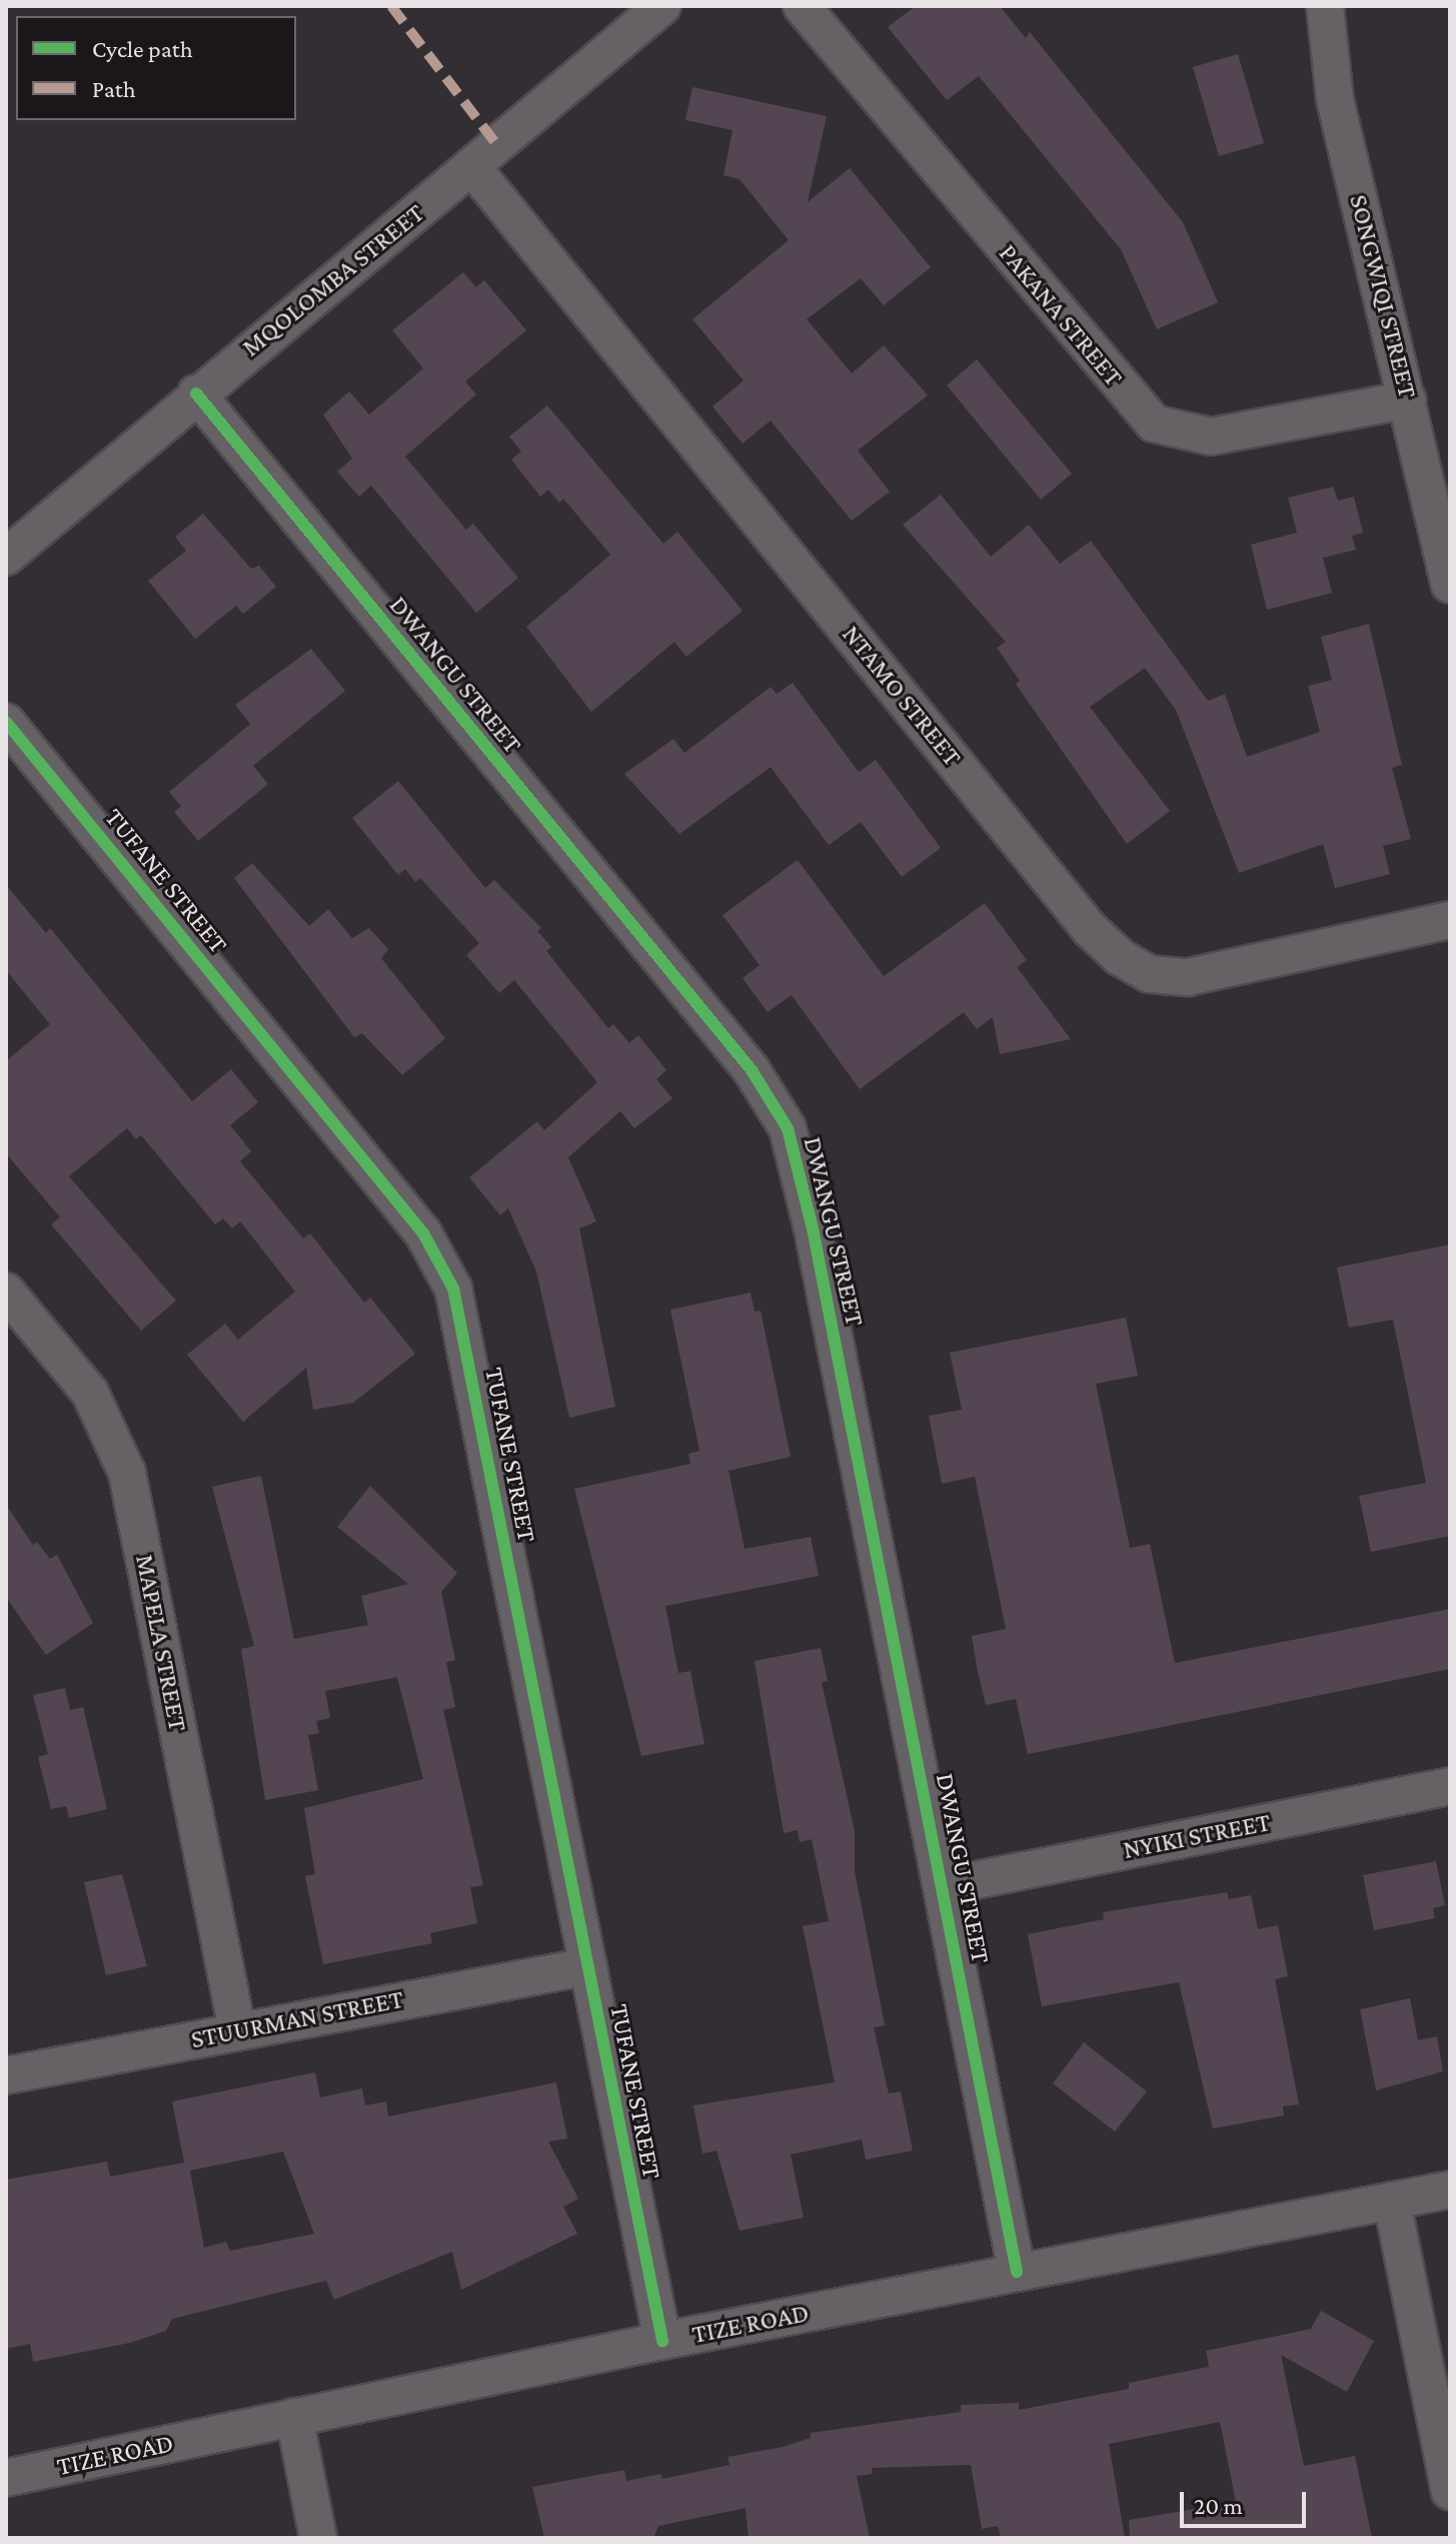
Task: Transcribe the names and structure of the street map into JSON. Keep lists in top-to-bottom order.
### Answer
{
  "streets": {
    "street": [
      "MQOLOMBA STREET",
      "SONGWIQI STREET",
      "PAKANA STREET",
      "DWANGU STREET",
      "NTAMO STREET",
      "TUFANE STREET",
      "MAPELA STREET",
      "NYIKI STREET",
      "STUURMAN STREET",
      "TIZE ROAD"
    ]
  },
  "crossings": [
    ["MQOLOMBA STREET", "DWANGU STREET"],
    ["MQOLOMBA STREET", "NTAMO STREET"],
    ["SONGWIQI STREET", "PAKANA STREET"],
    ["DWANGU STREET", "NYIKI STREET"],
    ["DWANGU STREET", "TIZE ROAD"],
    ["TUFANE STREET", "STUURMAN STREET"],
    ["TUFANE STREET", "TIZE ROAD"],
    ["MAPELA STREET", "STUURMAN STREET"]
  ],
  "legend": ["Cycle path", "Path"],
  "scale_bar": "20 m"
}
